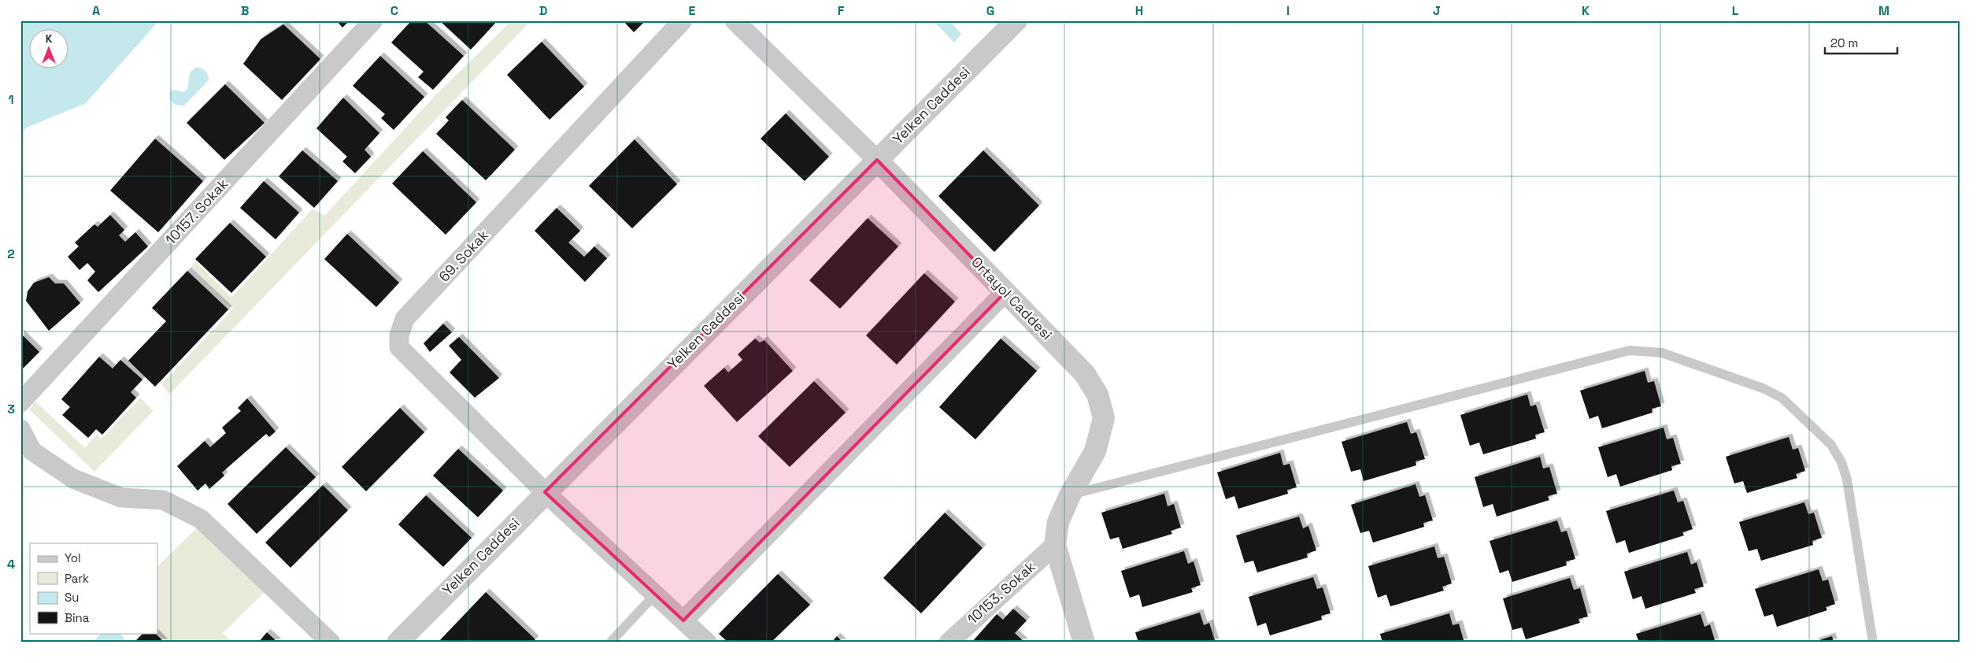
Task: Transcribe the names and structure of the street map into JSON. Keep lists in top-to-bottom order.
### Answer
{
  "streets": {
    "street": [
      "Yelken Caddesi",
      "10157. Sokak",
      "69. Sokak",
      "Ortayol Caddesi",
      "10153. Sokak"
    ]
  },
  "crossings": [
    ["Yelken Caddesi", "69. Sokak"],
    ["Yelken Caddesi", "Ortayol Caddesi"],
    ["Ortayol Caddesi", "10153. Sokak"]
  ],
  "legend": [
    "Yol",
    "Park",
    "Su",
    "Bina"
  ],
  "scale_bar": "20 m",
  "north": "top",
  "grid": {
    "columns": [
      "A",
      "B",
      "C",
      "D",
      "E",
      "F",
      "G",
      "H",
      "I",
      "J",
      "K",
      "L",
      "M"
    ],
    "rows": [
      "1",
      "2",
      "3",
      "4"
    ]
  }
}
